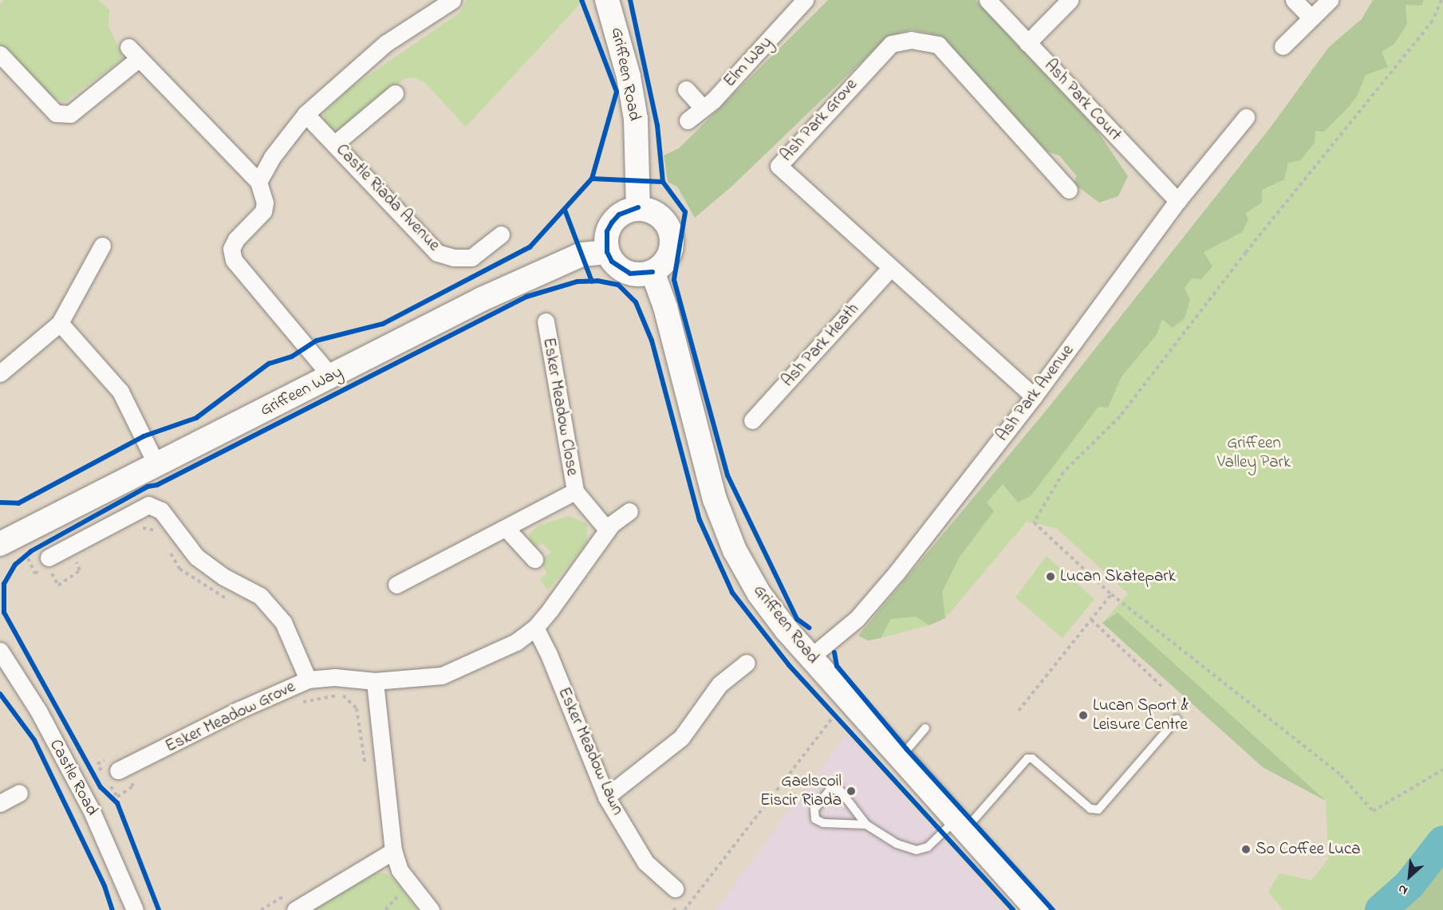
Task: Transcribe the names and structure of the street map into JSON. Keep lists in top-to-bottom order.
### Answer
{
  "streets": {
    "street": [
      "Elm Way",
      "Griffeen Road",
      "Ash Park Court",
      "Ash Park Grove",
      "Castle Riada Avenue",
      "Ash Park Heath",
      "Griffeen Way",
      "Ash Park Avenue",
      "Esker Meadow Close",
      "Esker Meadow Grove",
      "Esker Meadow Lawn",
      "Castle Road"
    ]
  },
  "crossings": [
    ["Griffeen Road", "Griffeen Way"],
    ["Griffeen Road", "Ash Park Avenue"],
    ["Ash Park Court", "Ash Park Avenue"],
    ["Ash Park Grove", "Ash Park Heath"],
    ["Ash Park Grove", "Ash Park Avenue"],
    ["Esker Meadow Close", "Esker Meadow Grove"],
    ["Esker Meadow Grove", "Esker Meadow Lawn"]
  ],
  "parks": ["Griffeen Valley Park"],
  "places": [
    "Lucan Skatepark",
    "Lucan Sport & Leisure Centre",
    "Gaelscoil Eiscir Riada",
    "So Coffee Luca"
  ],
  "north": "bottom left"
}
